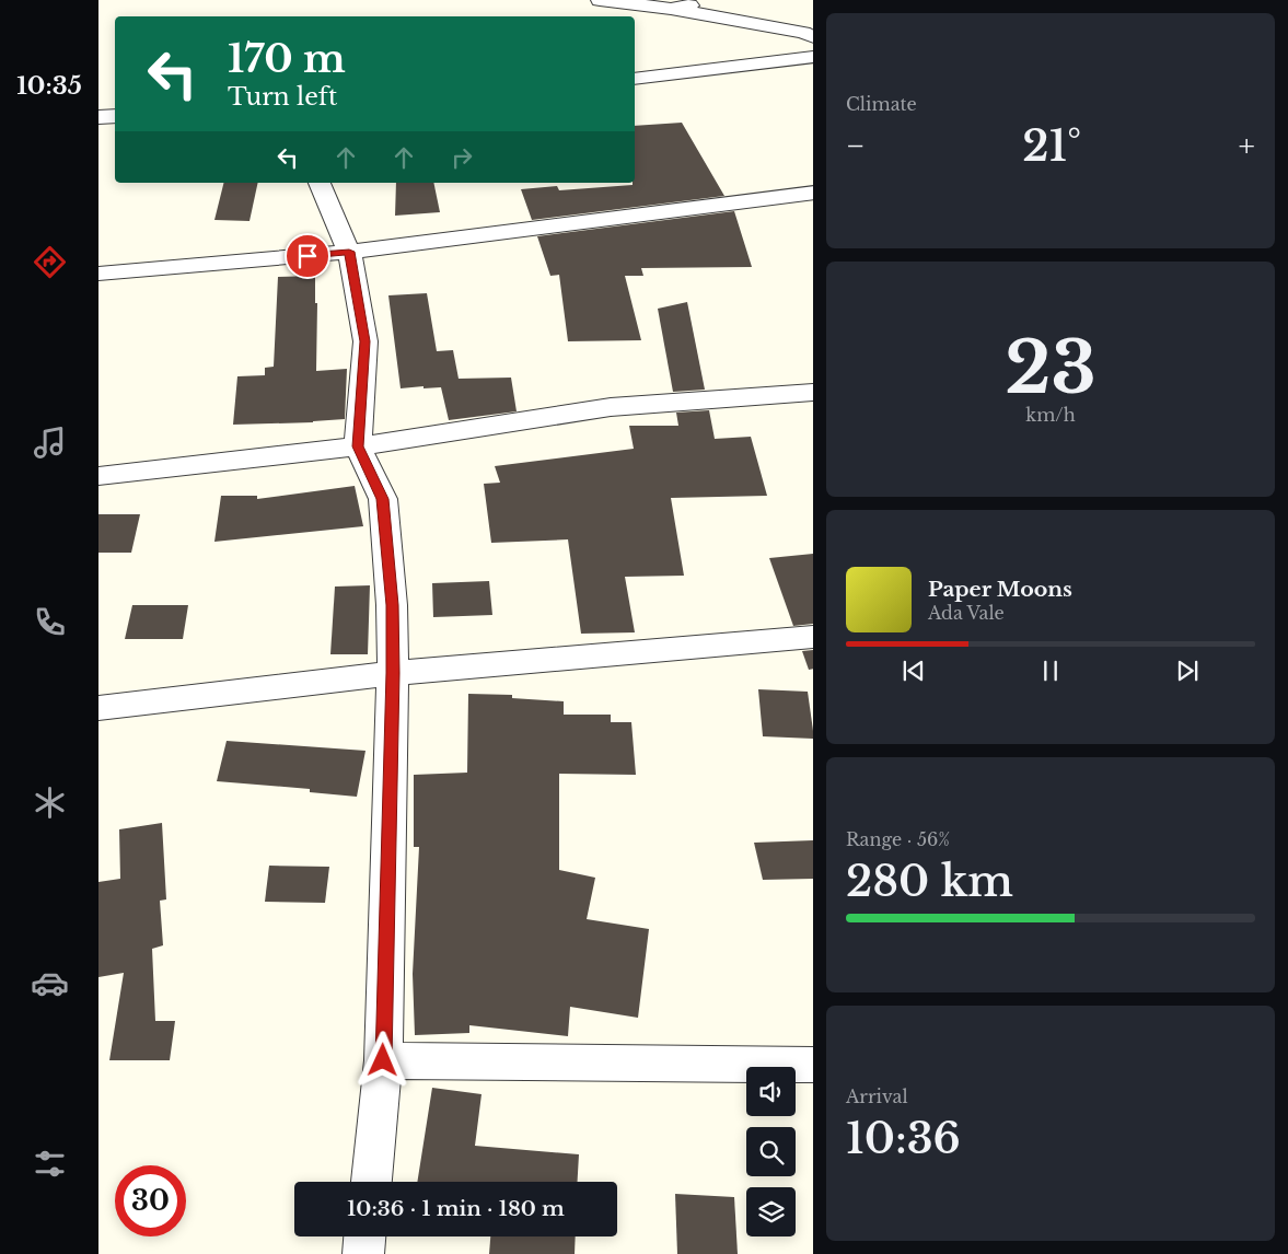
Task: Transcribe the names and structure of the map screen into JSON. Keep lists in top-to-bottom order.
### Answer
{
  "page": {
    "tabs": "10:35",
    "tile": [
      "Climate",
      ["23", "km/h"],
      ["Range · 56%", "280 km"],
      ["Arrival", "10:36"]
    ],
    "turn": ["170 m", "Turn left"],
    "heat": ["−", "21°", "+"],
    "song": ["Paper Moons", "Ada Vale"],
    "limit": "30",
    "trip": "10:36 · 1 min · 180 m"
  }
}
